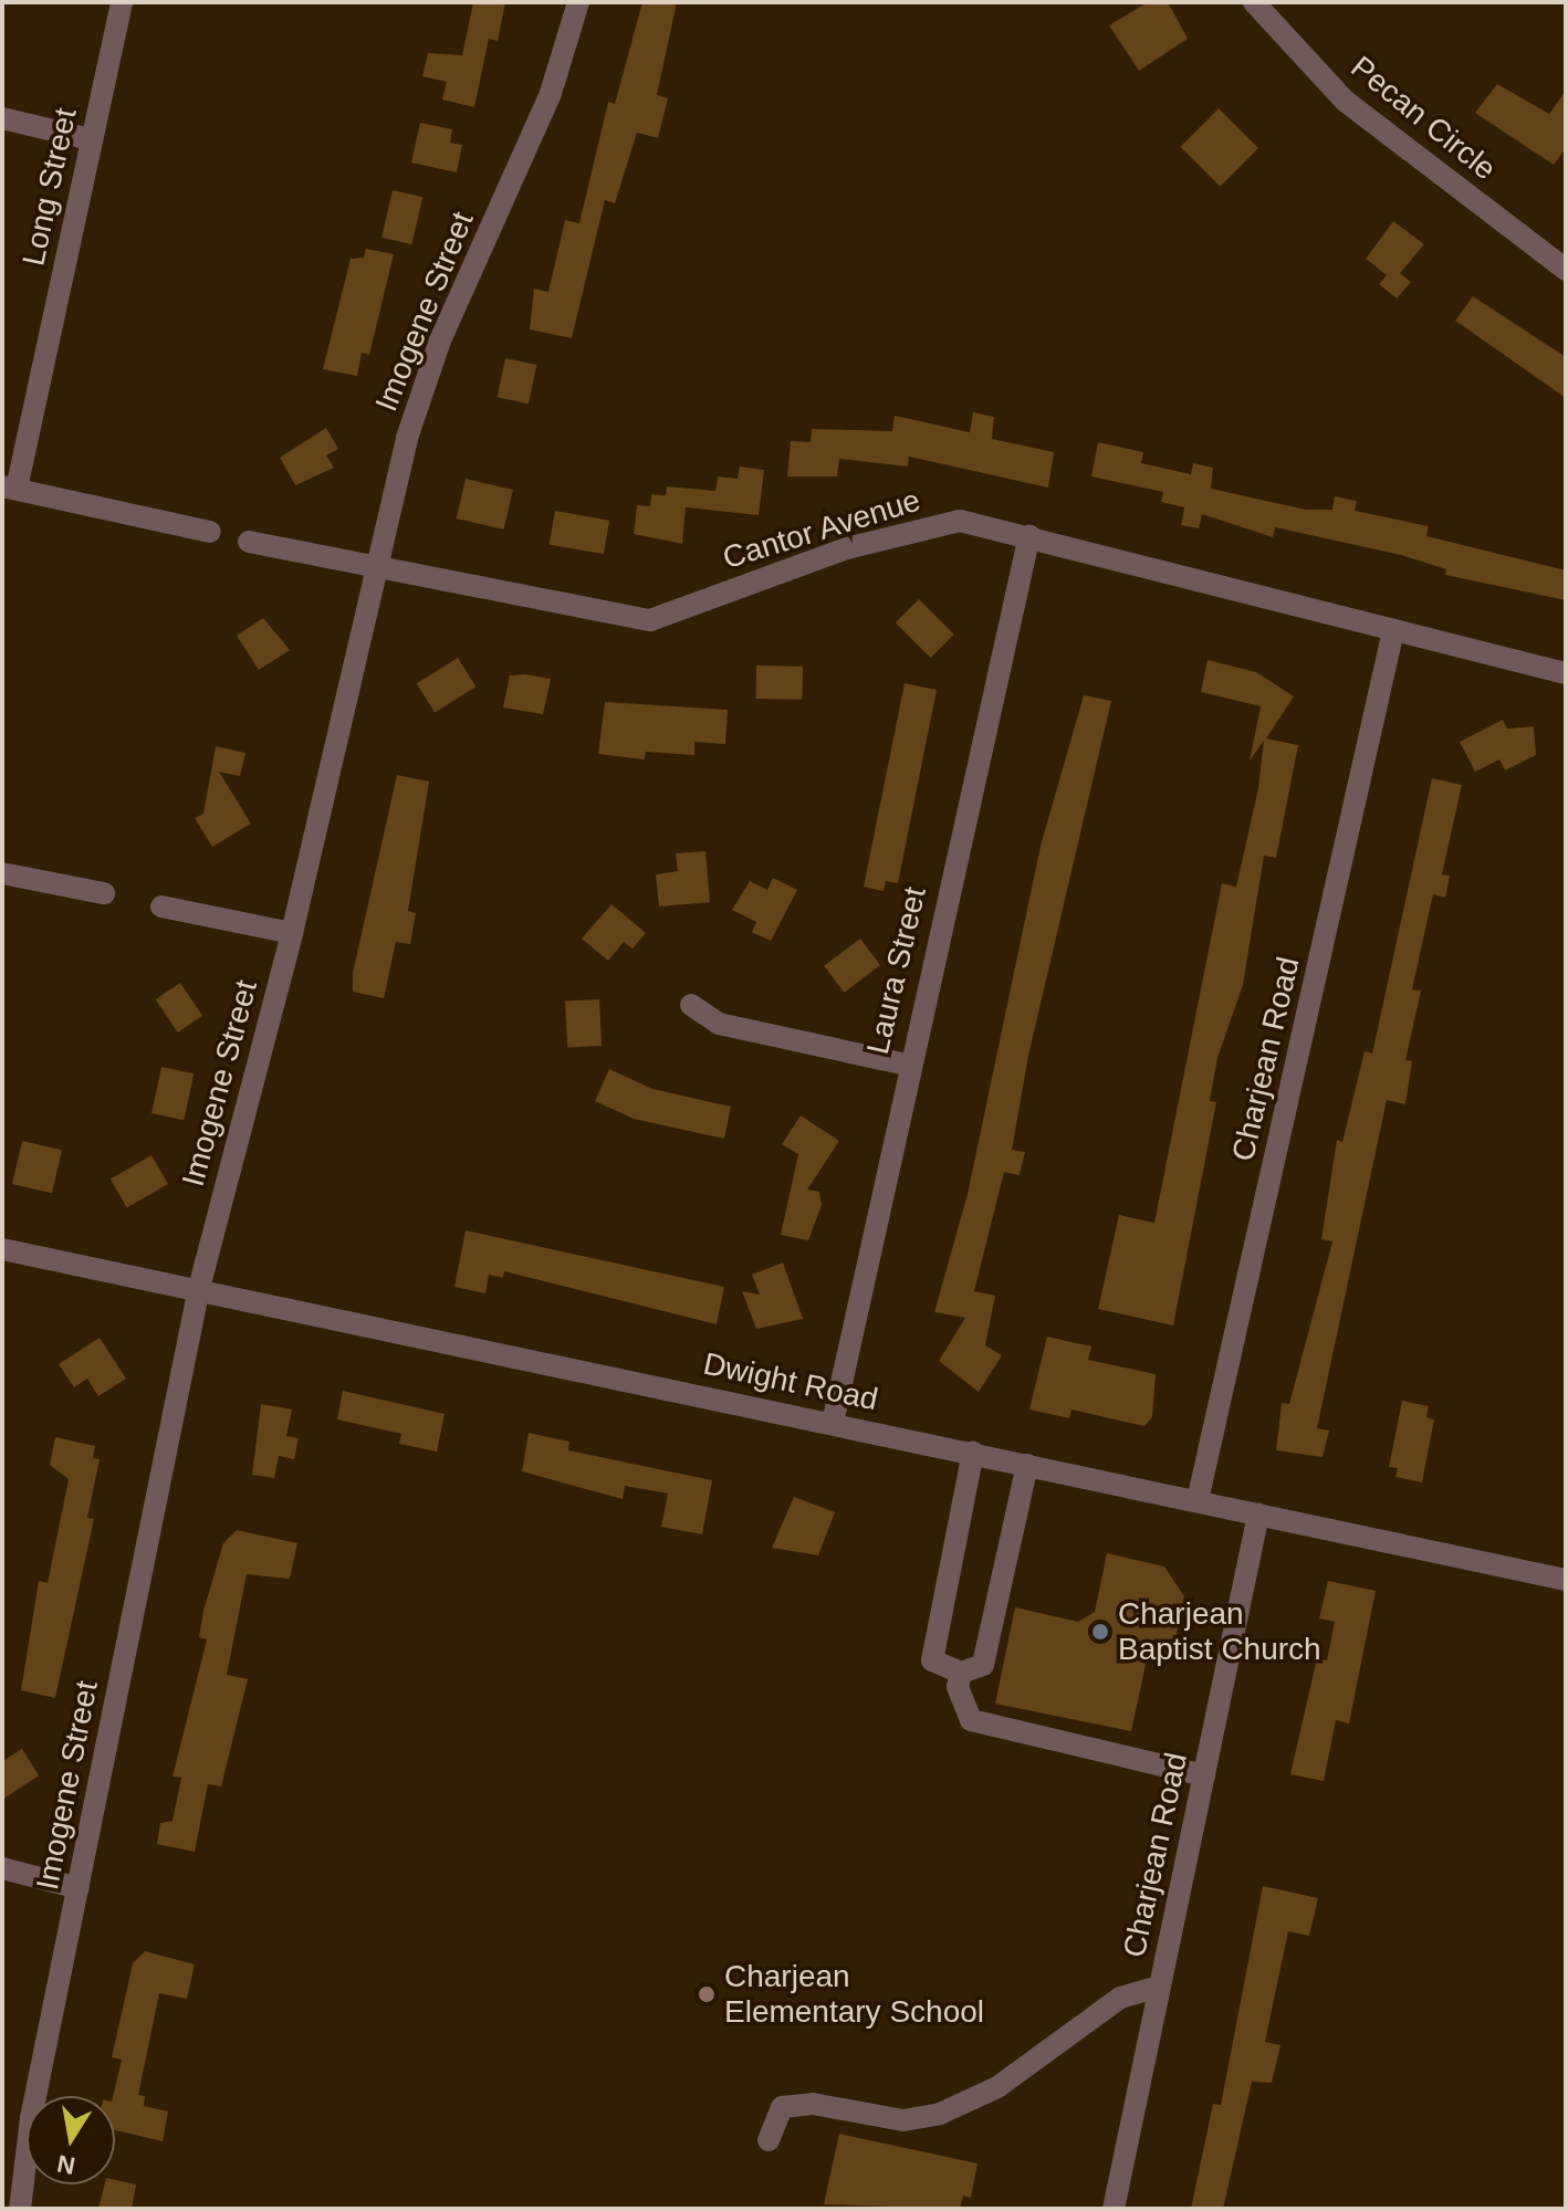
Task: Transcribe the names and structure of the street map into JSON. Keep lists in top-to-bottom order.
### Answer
{
  "streets": {
    "street": [
      "Pecan Circle",
      "Long Street",
      "Imogene Street",
      "Cantor Avenue",
      "Laura Street",
      "Charjean Road",
      "Dwight Road"
    ]
  },
  "crossings": [
    ["Imogene Street", "Cantor Avenue"],
    ["Imogene Street", "Dwight Road"],
    ["Cantor Avenue", "Laura Street"],
    ["Cantor Avenue", "Charjean Road"],
    ["Laura Street", "Dwight Road"],
    ["Charjean Road", "Dwight Road"]
  ],
  "places": ["Charjean Baptist Church", "Charjean Elementary School"],
  "north": "bottom"
}
